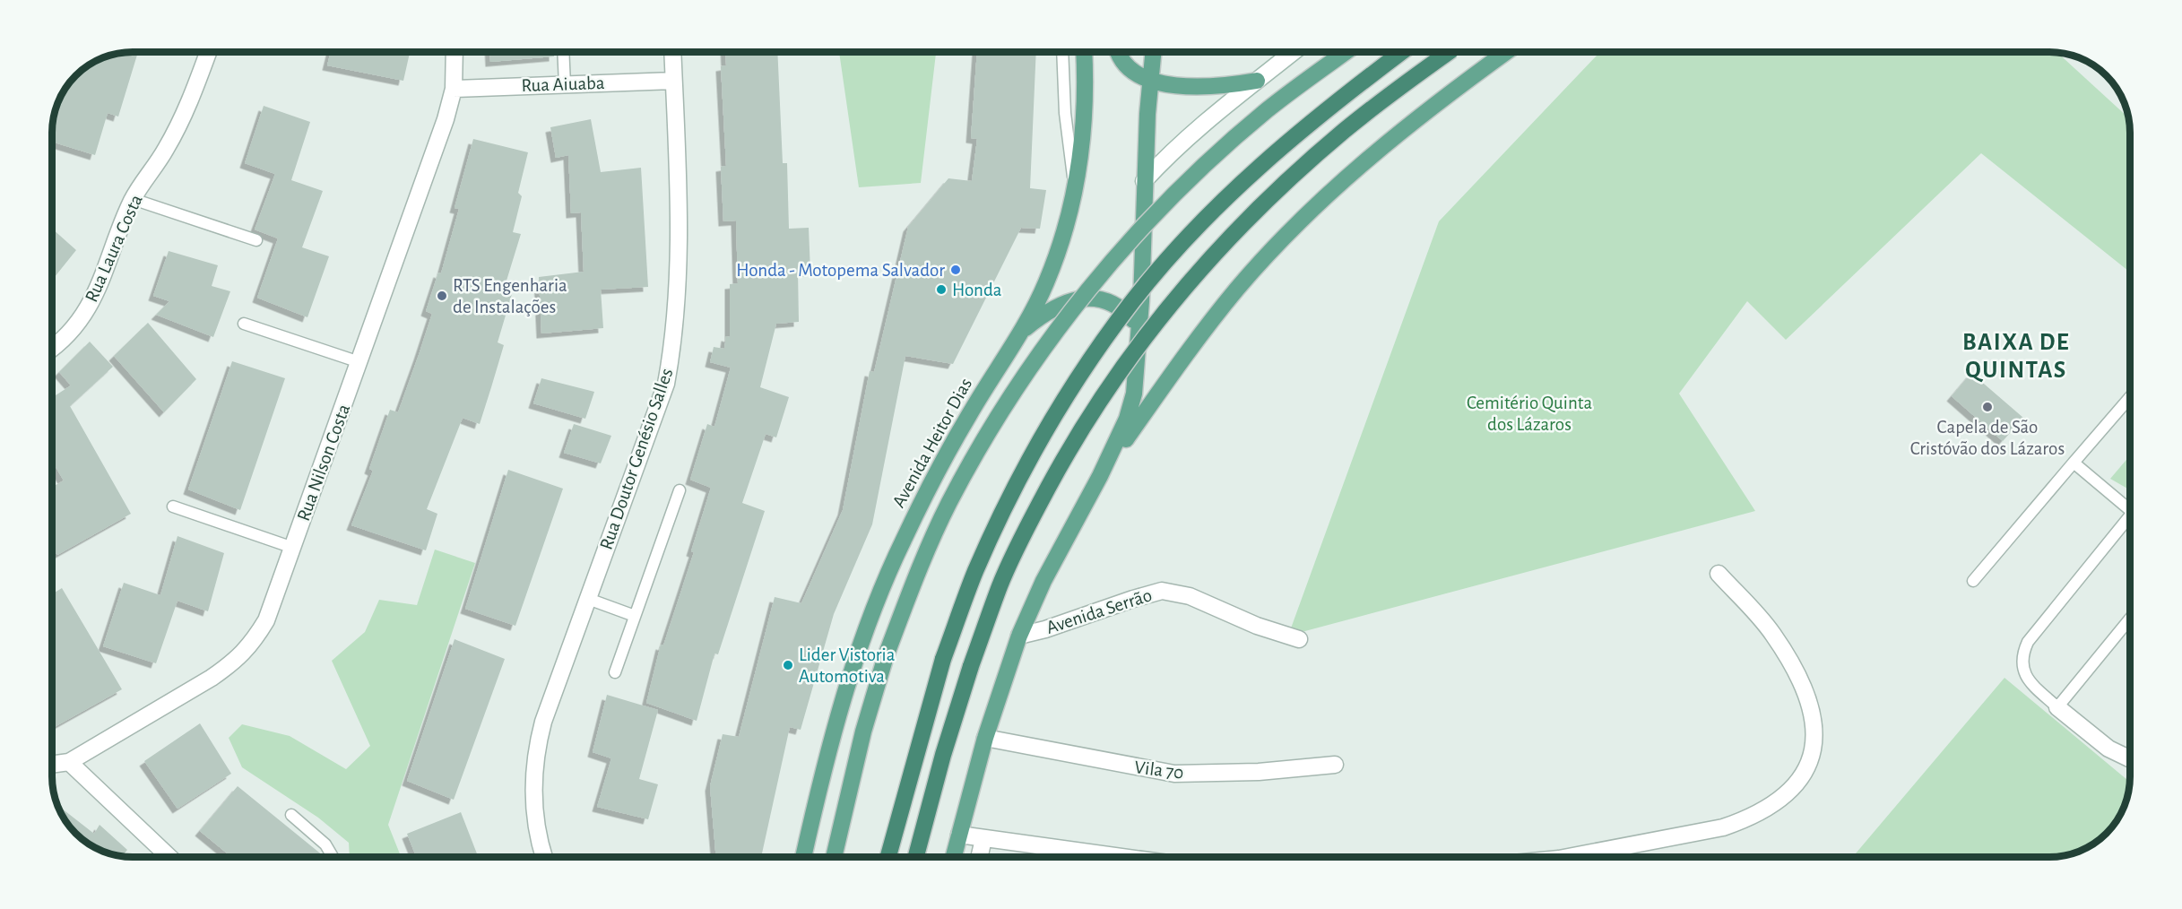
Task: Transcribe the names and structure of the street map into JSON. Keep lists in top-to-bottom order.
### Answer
{
  "streets": {
    "main road": ["Avenida Heitor Dias"],
    "street": [
      "Rua Aiuaba",
      "Rua Laura Costa",
      "Rua Doutor Genésio Salles",
      "Rua Nilson Costa",
      "Avenida Serrão",
      "Vila 70"
    ]
  },
  "crossings": [
    ["Rua Aiuaba", "Rua Doutor Genésio Salles"],
    ["Rua Aiuaba", "Rua Nilson Costa"]
  ],
  "districts": ["BAIXA DE QUINTAS"],
  "parks": ["Cemitério Quinta dos Lázaros"],
  "places": [
    "Honda - Motopema Salvador",
    "Honda",
    "RTS Engenharia de Instalações",
    "Capela de São Cristóvão dos Lázaros",
    "Lider Vistoria Automotiva"
  ]
}
